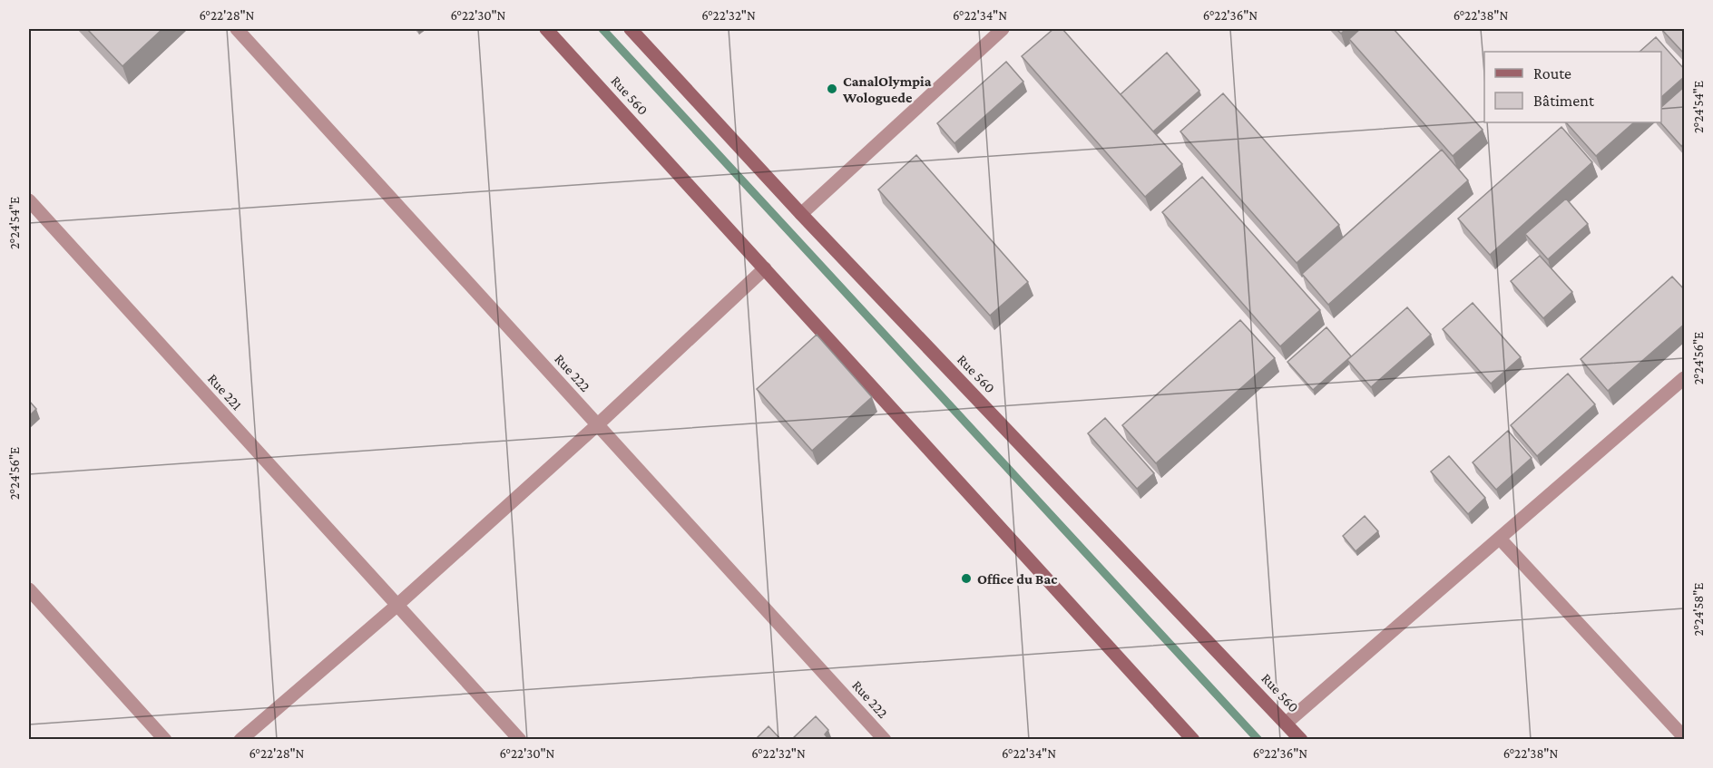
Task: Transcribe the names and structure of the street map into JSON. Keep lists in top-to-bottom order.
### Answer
{
  "streets": {
    "main road": ["Rue 560"],
    "street": ["Rue 222", "Rue 221"]
  },
  "places": ["CanalOlympia Wologuede", "Office du Bac"],
  "legend": ["Route", "Bâtiment"],
  "coordinates": [
    "6°22'28\"N",
    "6°22'30\"N",
    "6°22'32\"N",
    "6°22'34\"N",
    "6°22'36\"N",
    "6°22'38\"N",
    "2°24'54\"E",
    "2°24'56\"E",
    "2°24'58\"E"
  ]
}
